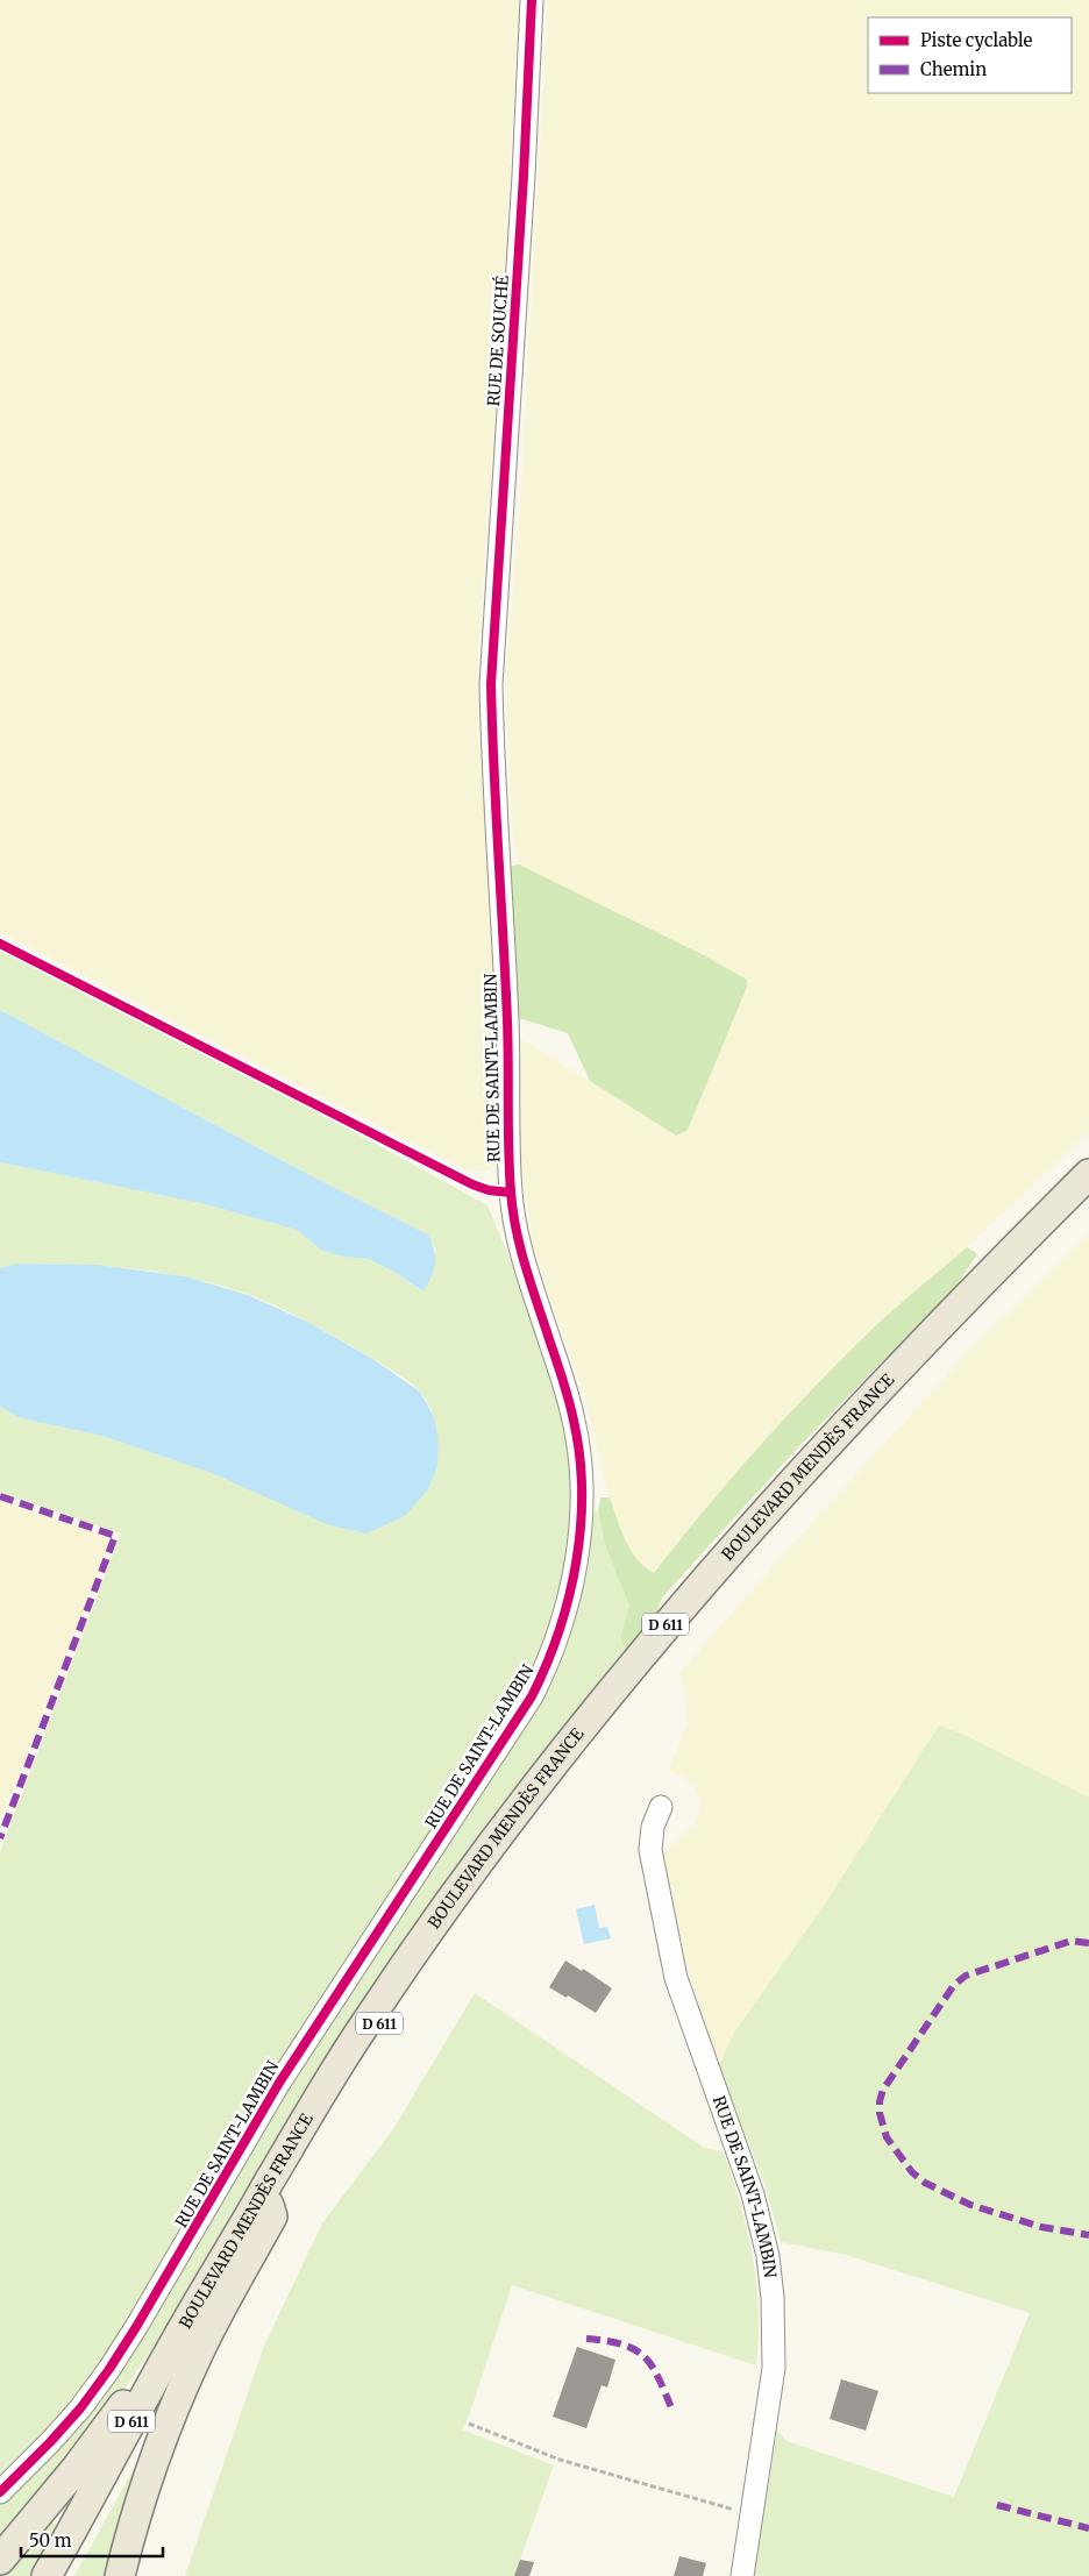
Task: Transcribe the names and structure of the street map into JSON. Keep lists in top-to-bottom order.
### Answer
{
  "streets": {
    "main road": ["BOULEVARD MENDÈS FRANCE", "D 611"],
    "street": ["RUE DE SOUCHÉ", "RUE DE SAINT-LAMBIN"]
  },
  "crossings": [
    ["RUE DE SOUCHÉ", "RUE DE SAINT-LAMBIN"]
  ],
  "legend": ["Piste cyclable", "Chemin"],
  "scale_bar": "50 m"
}
